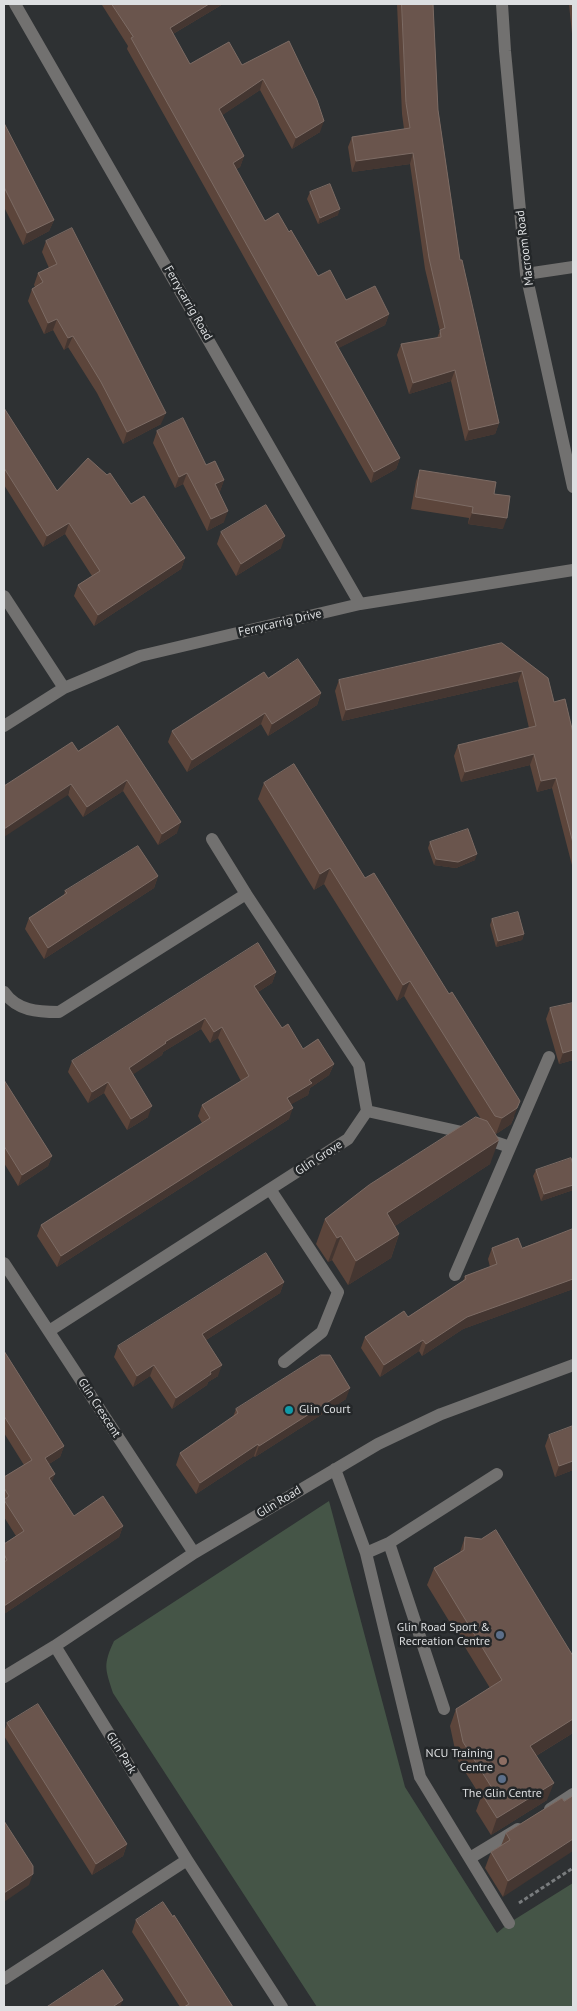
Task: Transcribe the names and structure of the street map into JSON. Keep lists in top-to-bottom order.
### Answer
{
  "streets": {
    "street": [
      "Macroom Road",
      "Ferrycarrig Road",
      "Ferrycarrig Drive",
      "Glin Grove",
      "Glin Crescent",
      "Glin Road",
      "Glin Park"
    ]
  },
  "crossings": [
    ["Ferrycarrig Road", "Ferrycarrig Drive"],
    ["Glin Grove", "Glin Crescent"],
    ["Glin Crescent", "Glin Road"],
    ["Glin Road", "Glin Park"]
  ],
  "places": [
    "Glin Court",
    "Glin Road Sport & Recreation Centre",
    "NCU Training Centre",
    "The Glin Centre"
  ]
}
